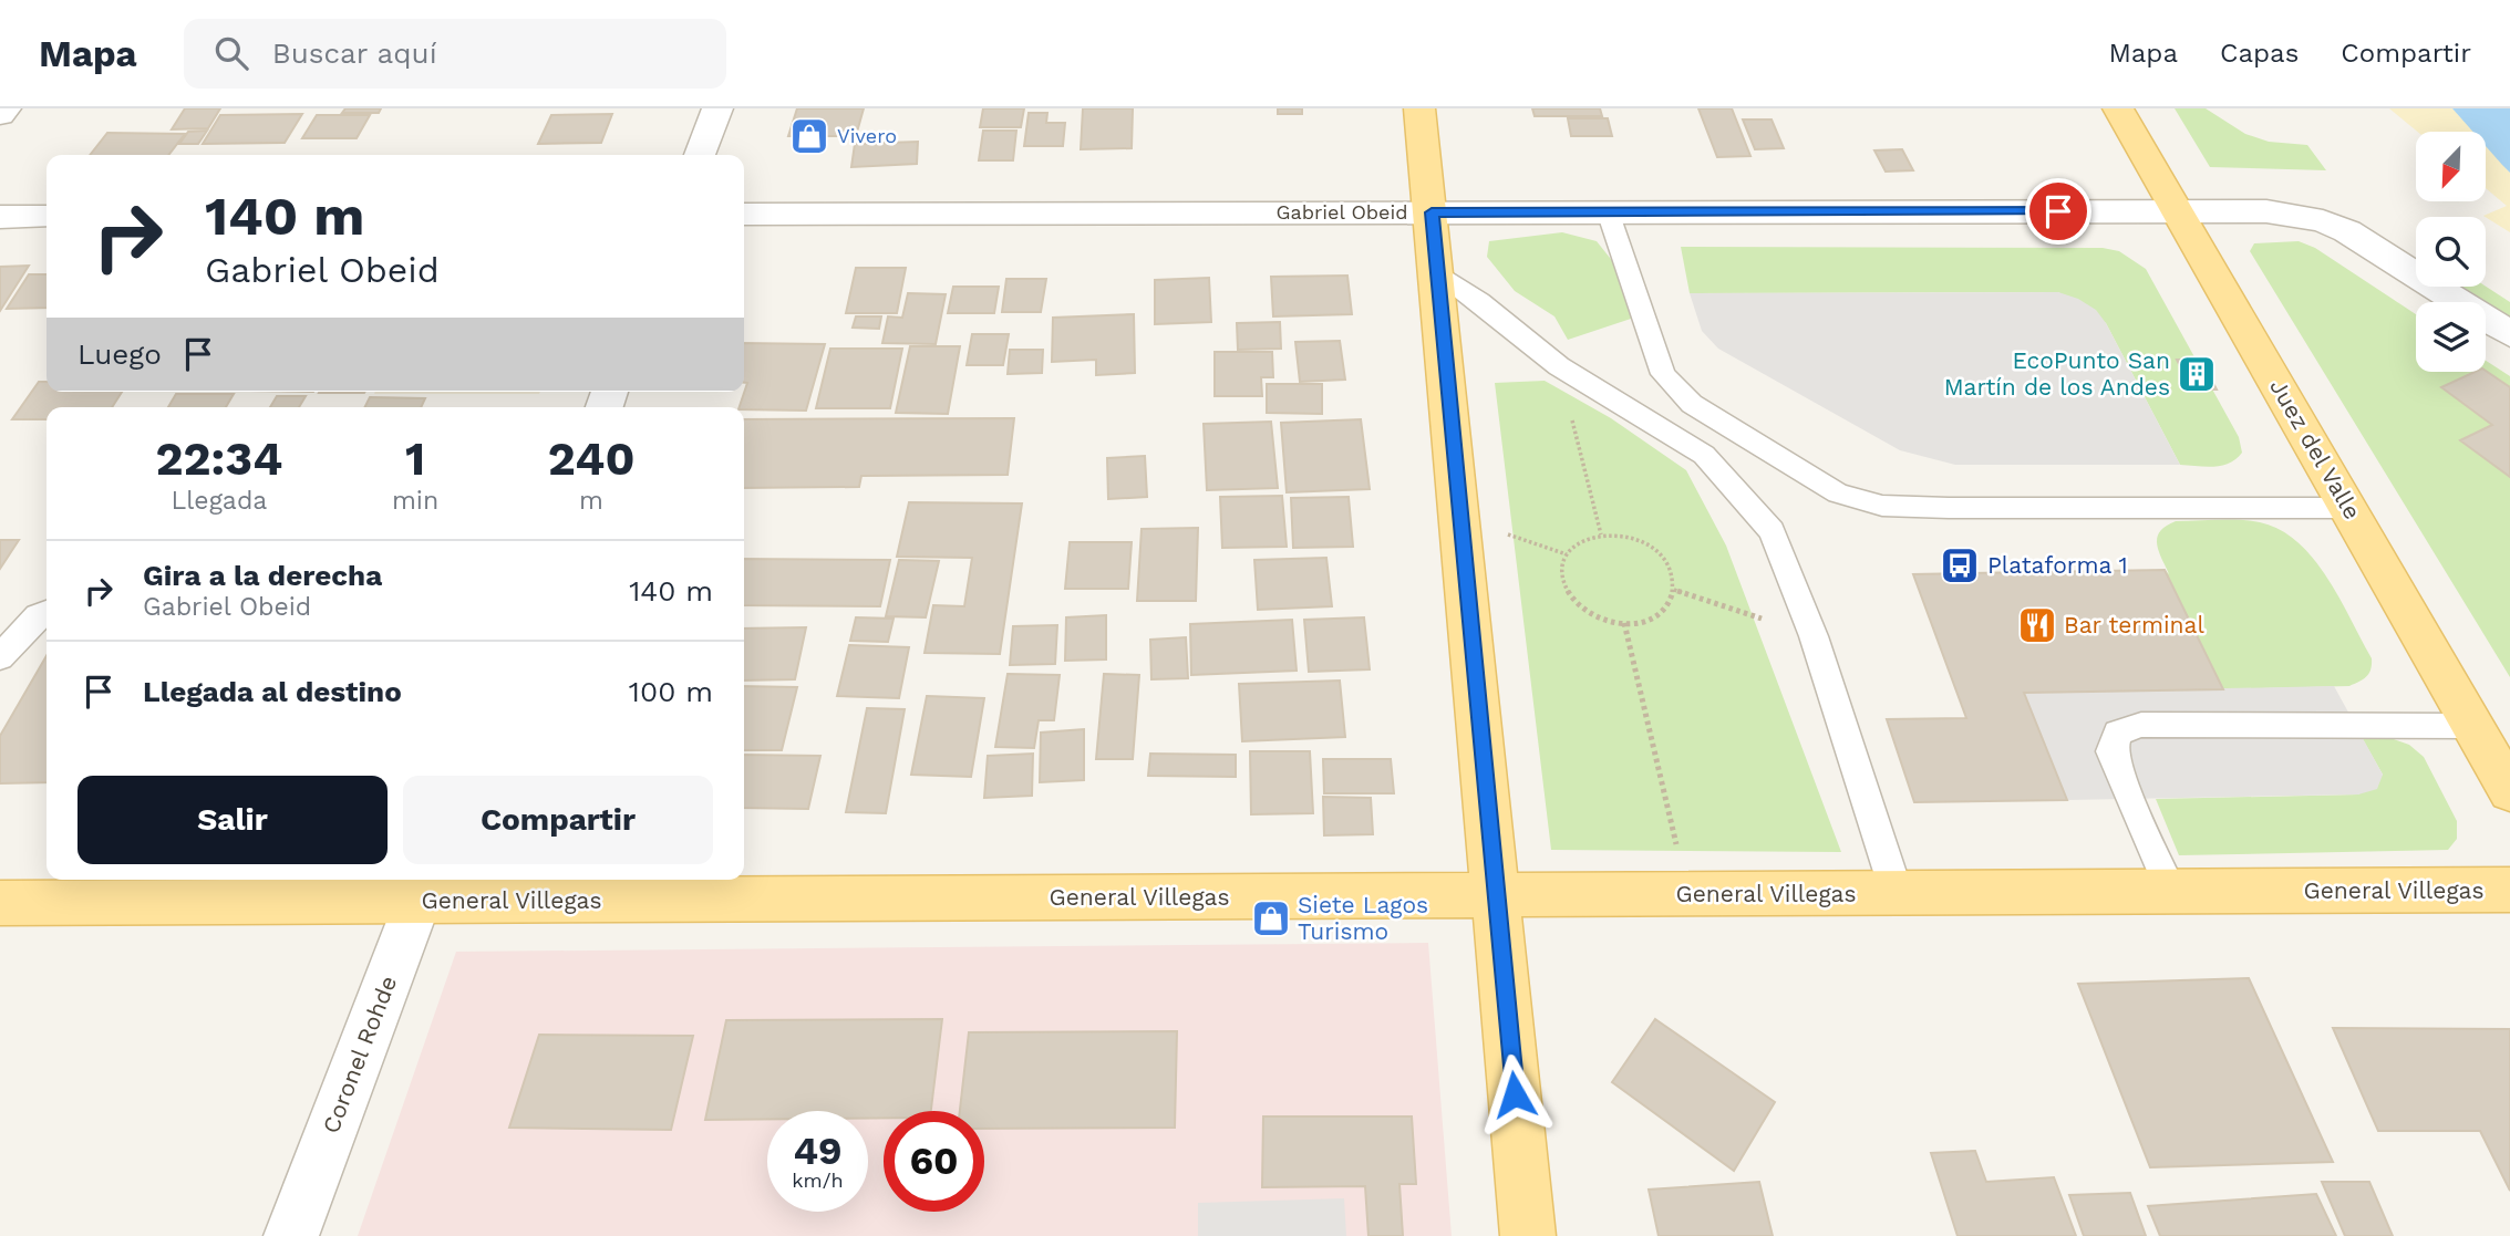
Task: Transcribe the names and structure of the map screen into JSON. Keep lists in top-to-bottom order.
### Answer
{
  "streets": {
    "main road": ["Juez del Valle", "General Villegas"],
    "street": ["Gabriel Obeid", "Coronel Rohde"]
  },
  "crossings": [
    ["Gabriel Obeid", "Juez del Valle"],
    ["General Villegas", "Coronel Rohde"]
  ],
  "places": {
    "shop": ["Vivero", "Siete Lagos Turismo"],
    "building": ["EcoPunto San Martín de los Andes"],
    "bus stop": ["Plataforma 1"],
    "restaurant": ["Bar terminal"]
  },
  "north": "bottom left",
  "page": {
    "header": "Mapa",
    "search": "Buscar aquí",
    "nav": ["Mapa", "Capas", "Compartir"],
    "turn": ["140 m", "Gabriel Obeid"],
    "then": "Luego",
    "eta": [
      "22:34",
      "Llegada",
      "1",
      "min",
      "240",
      "m"
    ],
    "list": [
      {
        "name": "Gira a la derecha",
        "note": "Gabriel Obeid",
        "value": "140 m"
      },
      {
        "name": "Llegada al destino",
        "value": "100 m"
      }
    ],
    "buttons": ["Salir", "Compartir"],
    "speed": "49 km/h",
    "limit": "60"
  }
}
